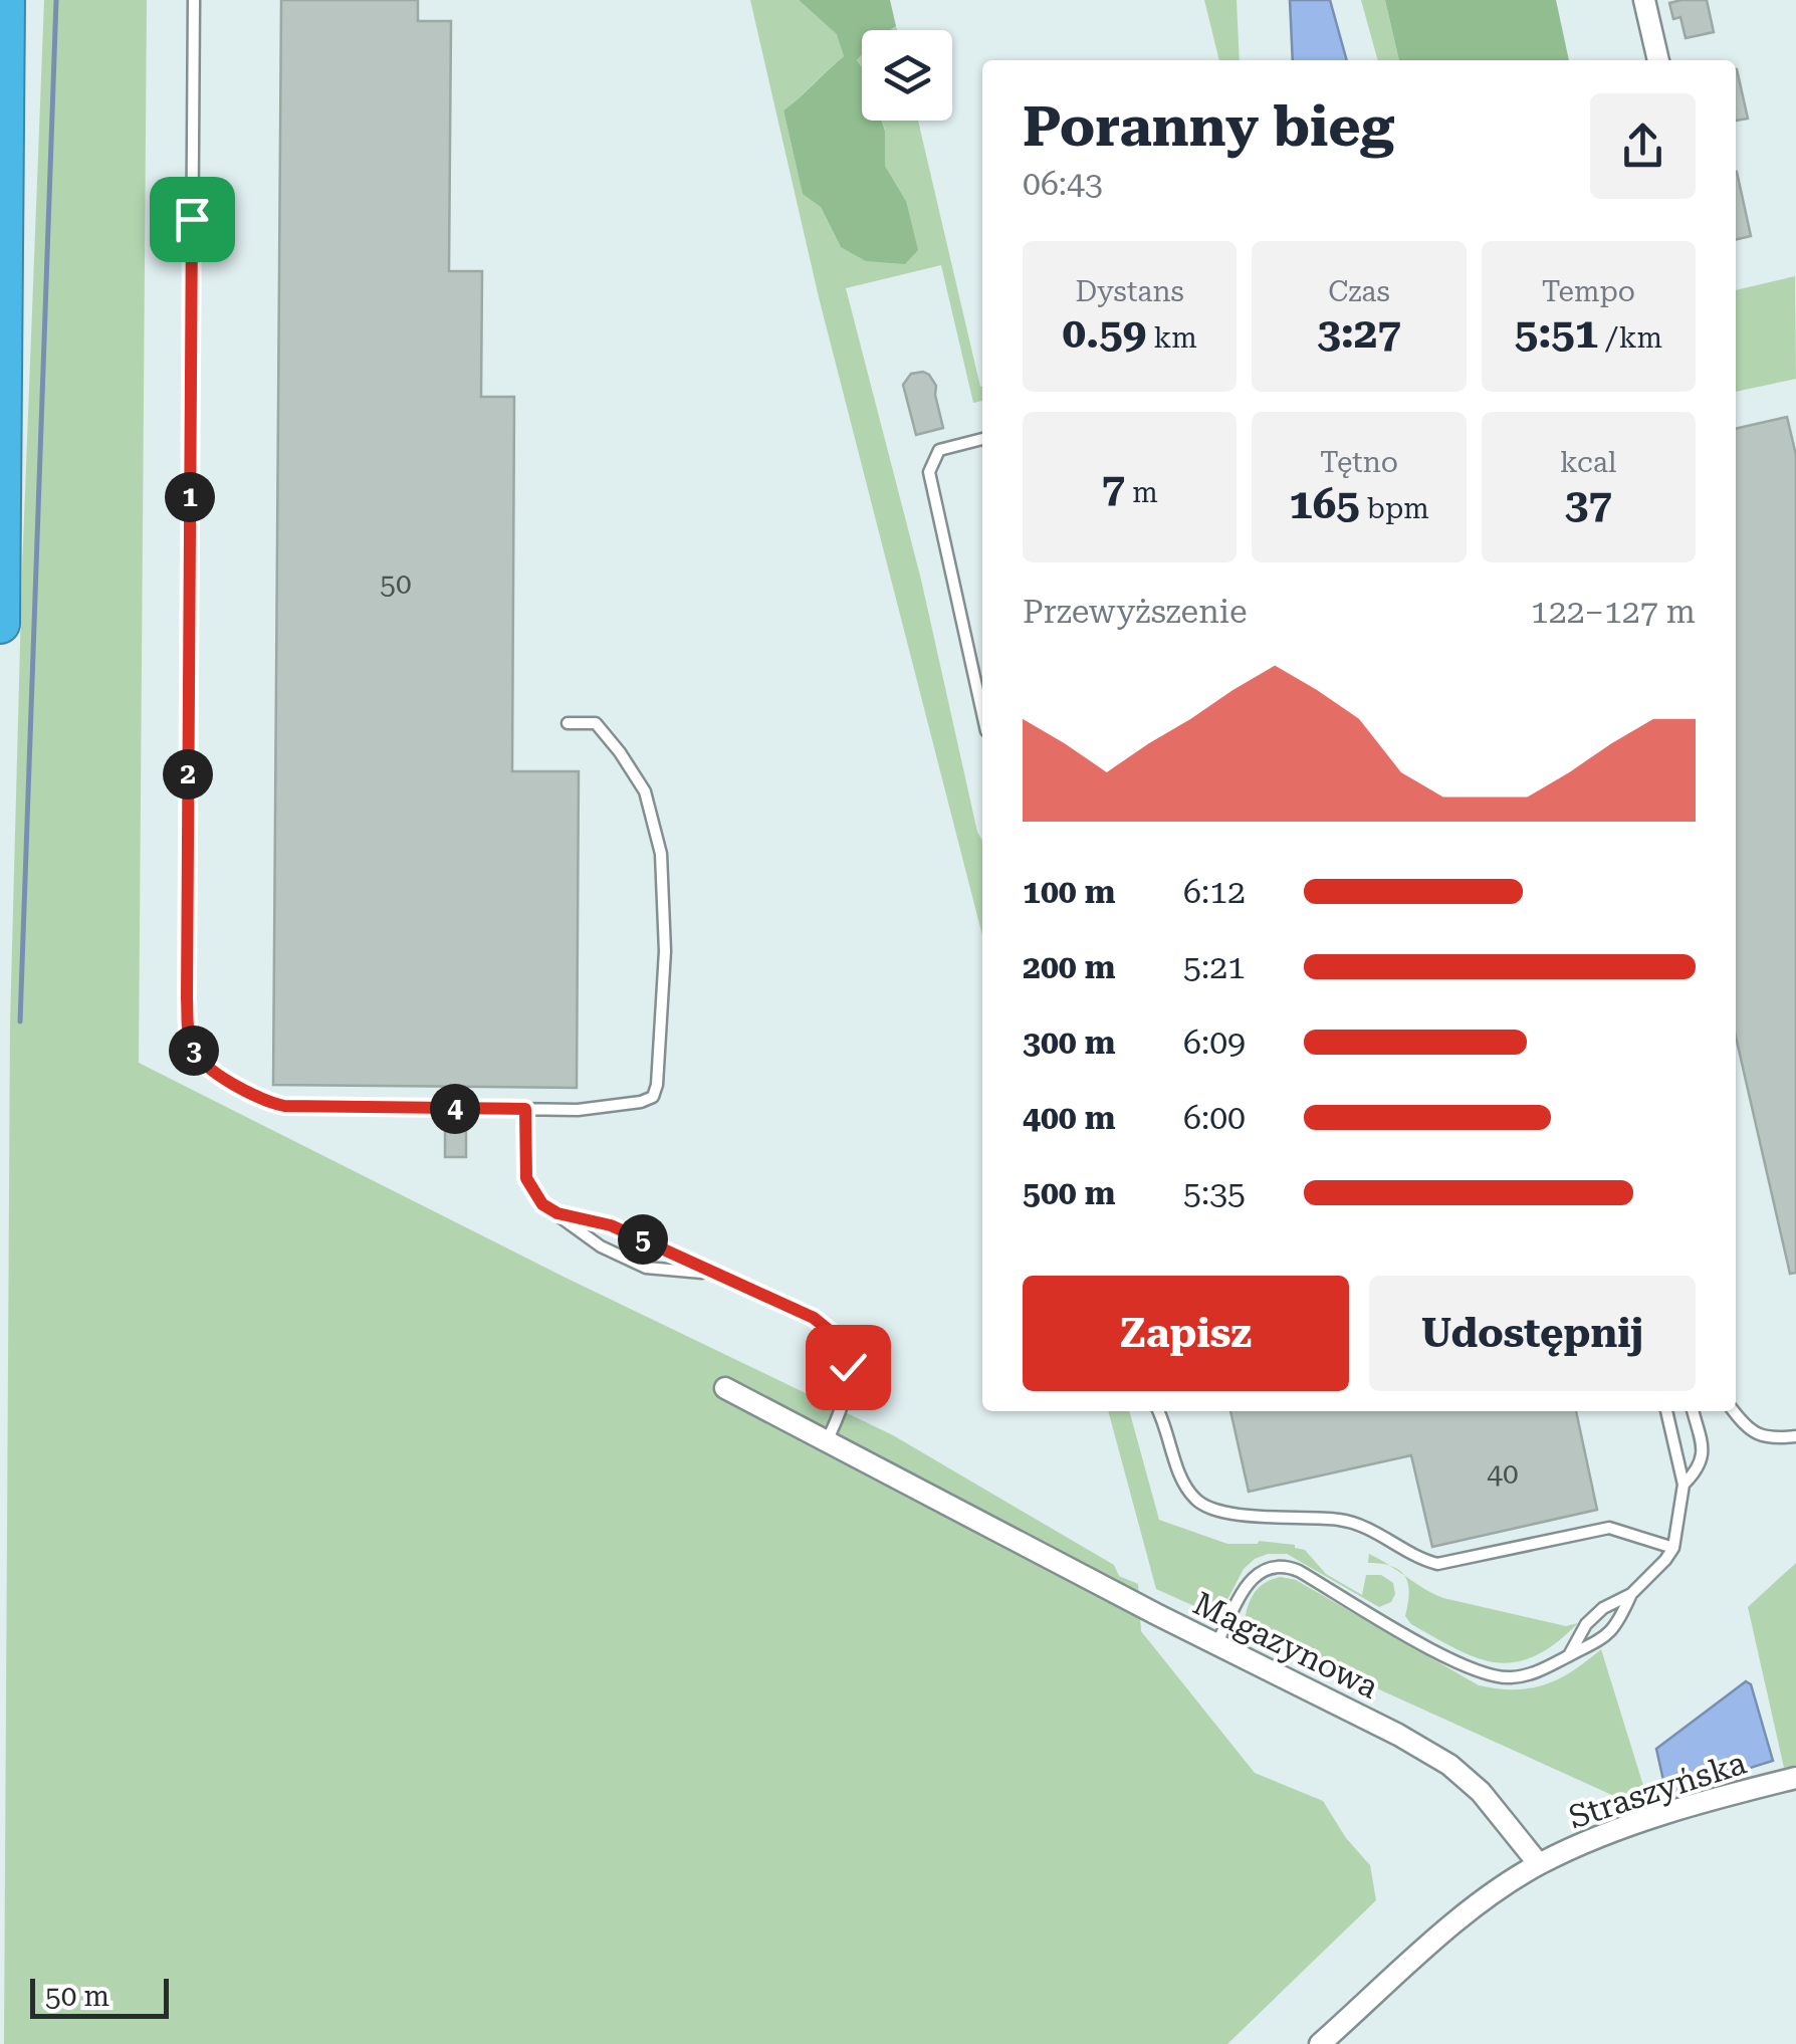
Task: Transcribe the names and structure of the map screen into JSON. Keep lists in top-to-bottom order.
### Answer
{
  "streets": {
    "street": ["Magazynowa", "Straszyńska"]
  },
  "crossings": [
    ["Magazynowa", "Straszyńska"]
  ],
  "house_numbers": ["50", "40"],
  "scale_bar": "50 m",
  "page": {
    "heading": ["Poranny bieg", "06:43"],
    "stats": [
      ["Dystans", "0.59 km"],
      ["Czas", "3:27"],
      ["Tempo", "5:51 /km"],
      ["7 m"],
      ["Tętno", "165 bpm"],
      ["kcal", "37"]
    ],
    "pins": [
      "1",
      "2",
      "3",
      "4",
      "5"
    ],
    "chart": ["Przewyższenie", "122–127 m"],
    "list": [
      {
        "name": "100 m",
        "note": "6:12"
      },
      {
        "name": "200 m",
        "note": "5:21"
      },
      {
        "name": "300 m",
        "note": "6:09"
      },
      {
        "name": "400 m",
        "note": "6:00"
      },
      {
        "name": "500 m",
        "note": "5:35"
      }
    ],
    "buttons": ["Zapisz", "Udostępnij"],
    "scale": "50 m"
  }
}
